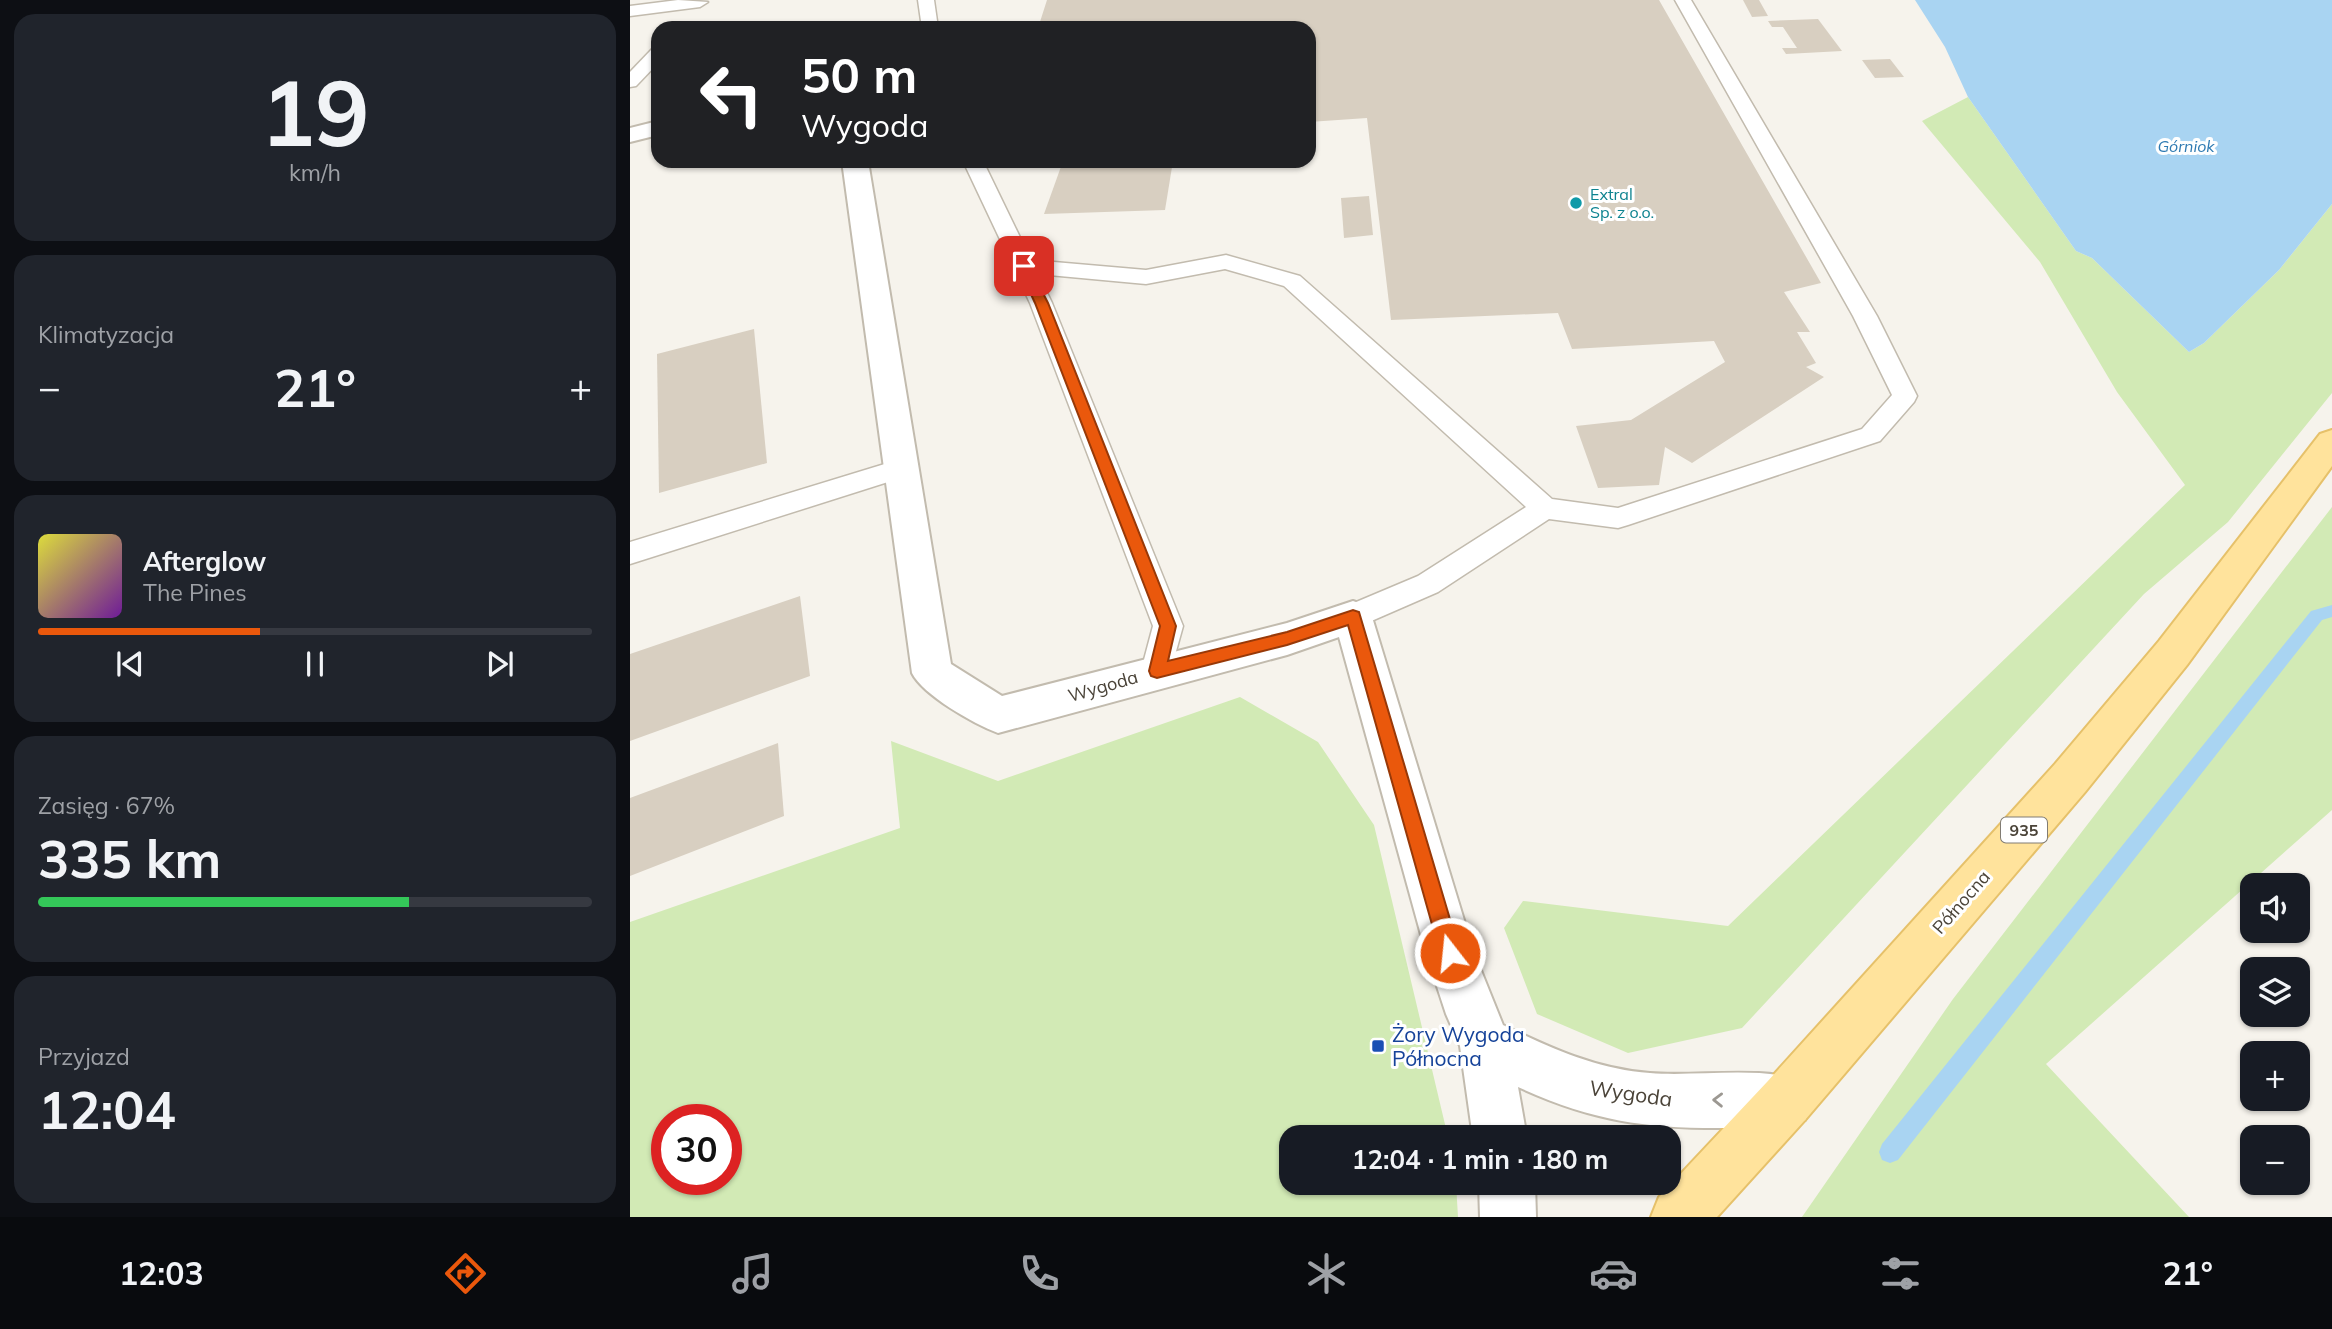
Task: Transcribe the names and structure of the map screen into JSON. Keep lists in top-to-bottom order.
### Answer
{
  "streets": {
    "main road": ["935", "Północna"],
    "street": ["Wygoda"]
  },
  "crossings": [
    ["Wygoda", "Północna"]
  ],
  "water": ["Górniok"],
  "places": {
    "other": ["Extral Sp. z o.o."],
    "transit": ["Żory Wygoda Północna"]
  },
  "page": {
    "tile": [
      ["19", "km/h"],
      "Klimatyzacja",
      ["Zasięg · 67%", "335 km"],
      ["Przyjazd", "12:04"]
    ],
    "turn": ["50 m", "Wygoda"],
    "heat": ["−", "21°", "+"],
    "song": ["Afterglow", "The Pines"],
    "map_buttons": ["+", "−"],
    "limit": "30",
    "trip": "12:04 · 1 min · 180 m",
    "tabs": ["12:03", "21°"]
  }
}
